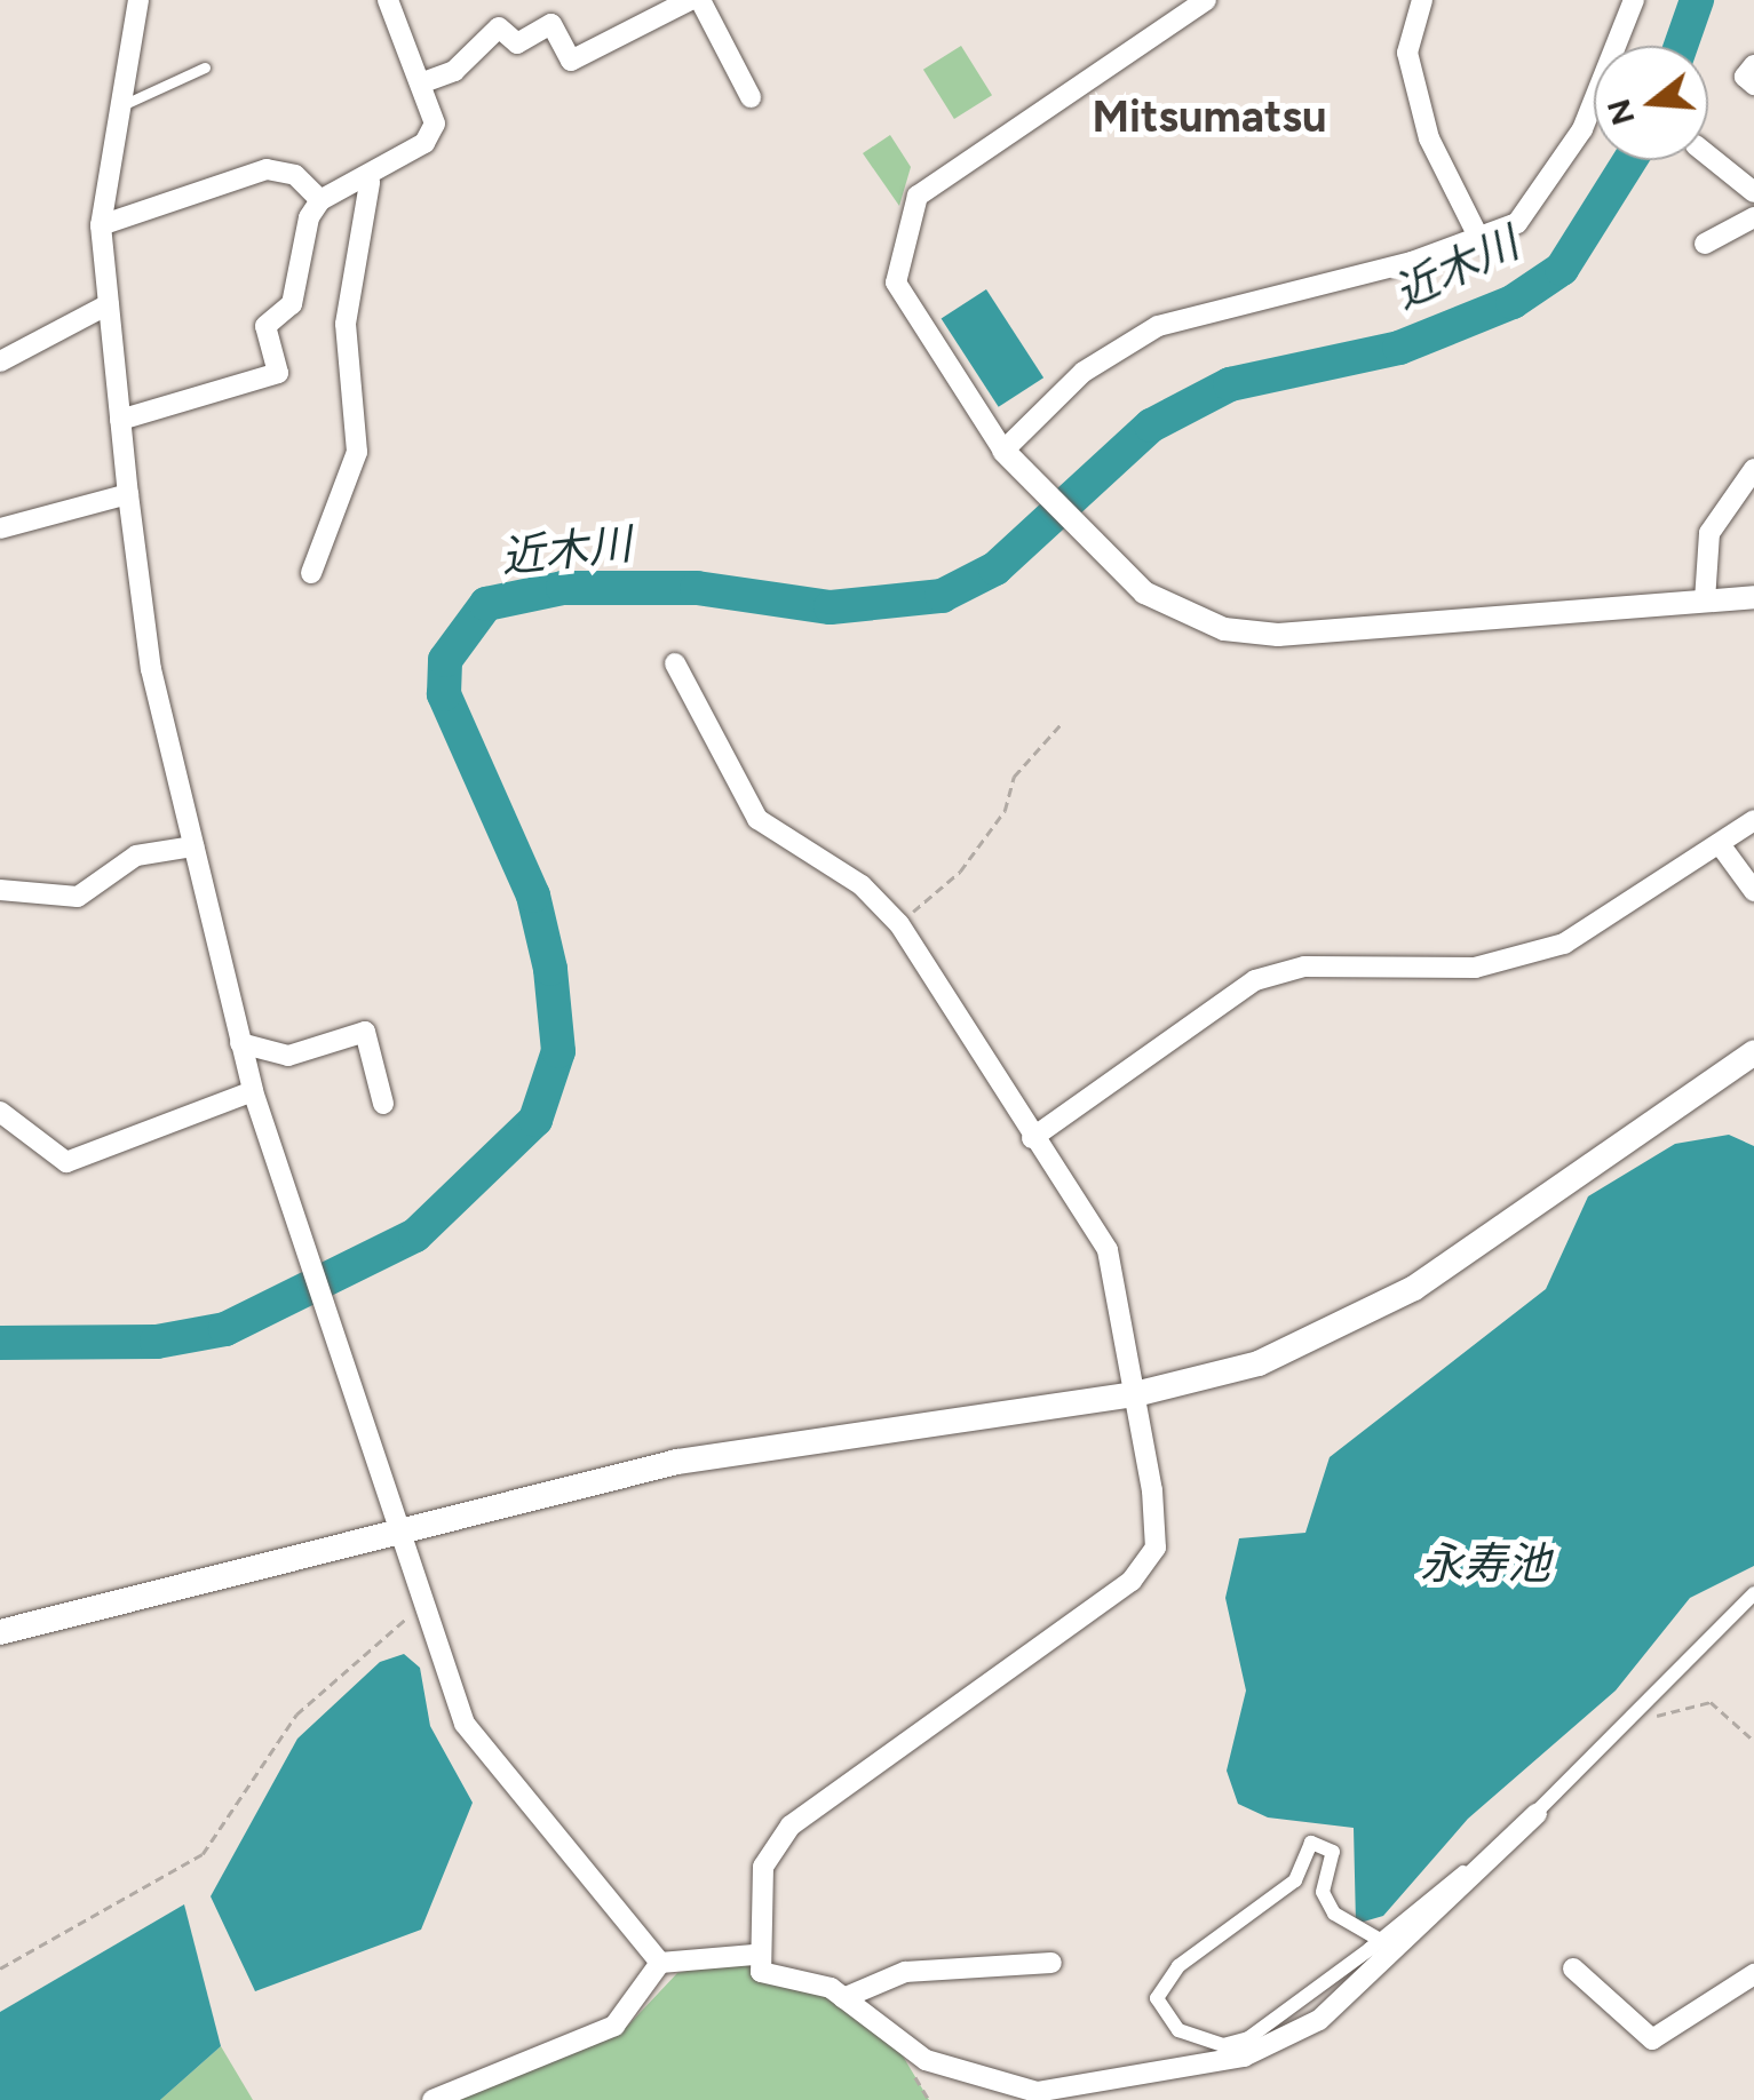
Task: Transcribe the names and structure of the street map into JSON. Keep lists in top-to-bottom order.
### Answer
{
  "districts": ["Mitsumatsu"],
  "water": ["近木川", "永寿池"],
  "north": "left"
}
